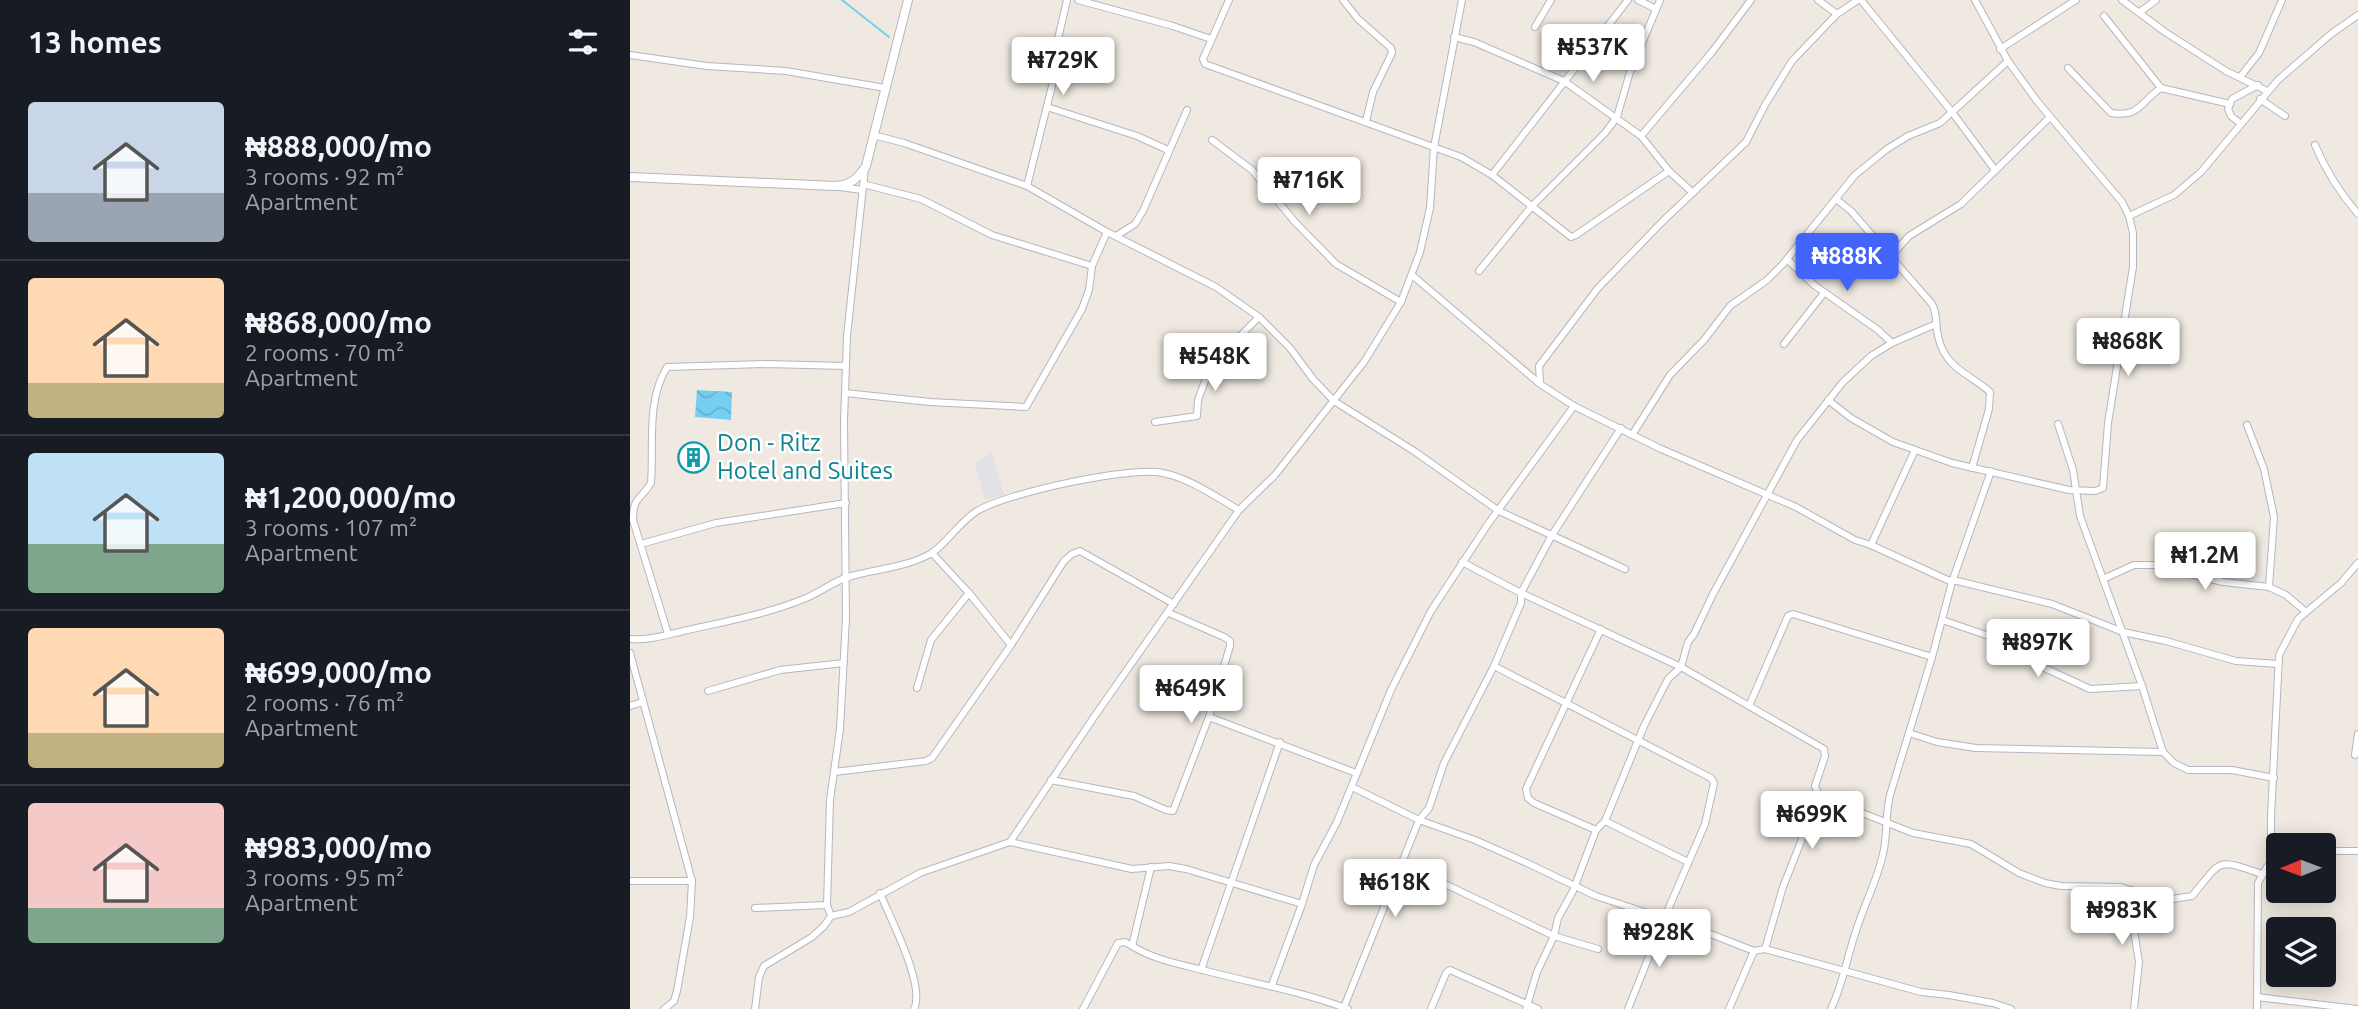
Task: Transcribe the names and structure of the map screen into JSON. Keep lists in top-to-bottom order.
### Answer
{
  "places": {
    "building": ["Don - Ritz Hotel and Suites"]
  },
  "north": "left",
  "page": {
    "heading": "13 homes",
    "price": [
      "₦537K",
      "₦729K",
      "₦716K",
      "₦888K",
      "₦868K",
      "₦548K",
      "₦1.2M",
      "₦897K",
      "₦649K",
      "₦699K",
      "₦618K",
      "₦983K",
      "₦928K"
    ],
    "list": [
      {
        "name": "₦888,000/mo",
        "note": "3 rooms · 92 m² · Apartment"
      },
      {
        "name": "₦868,000/mo",
        "note": "2 rooms · 70 m² · Apartment"
      },
      {
        "name": "₦1,200,000/mo",
        "note": "3 rooms · 107 m² · Apartment"
      },
      {
        "name": "₦699,000/mo",
        "note": "2 rooms · 76 m² · Apartment"
      },
      {
        "name": "₦983,000/mo",
        "note": "3 rooms · 95 m² · Apartment"
      }
    ]
  }
}
